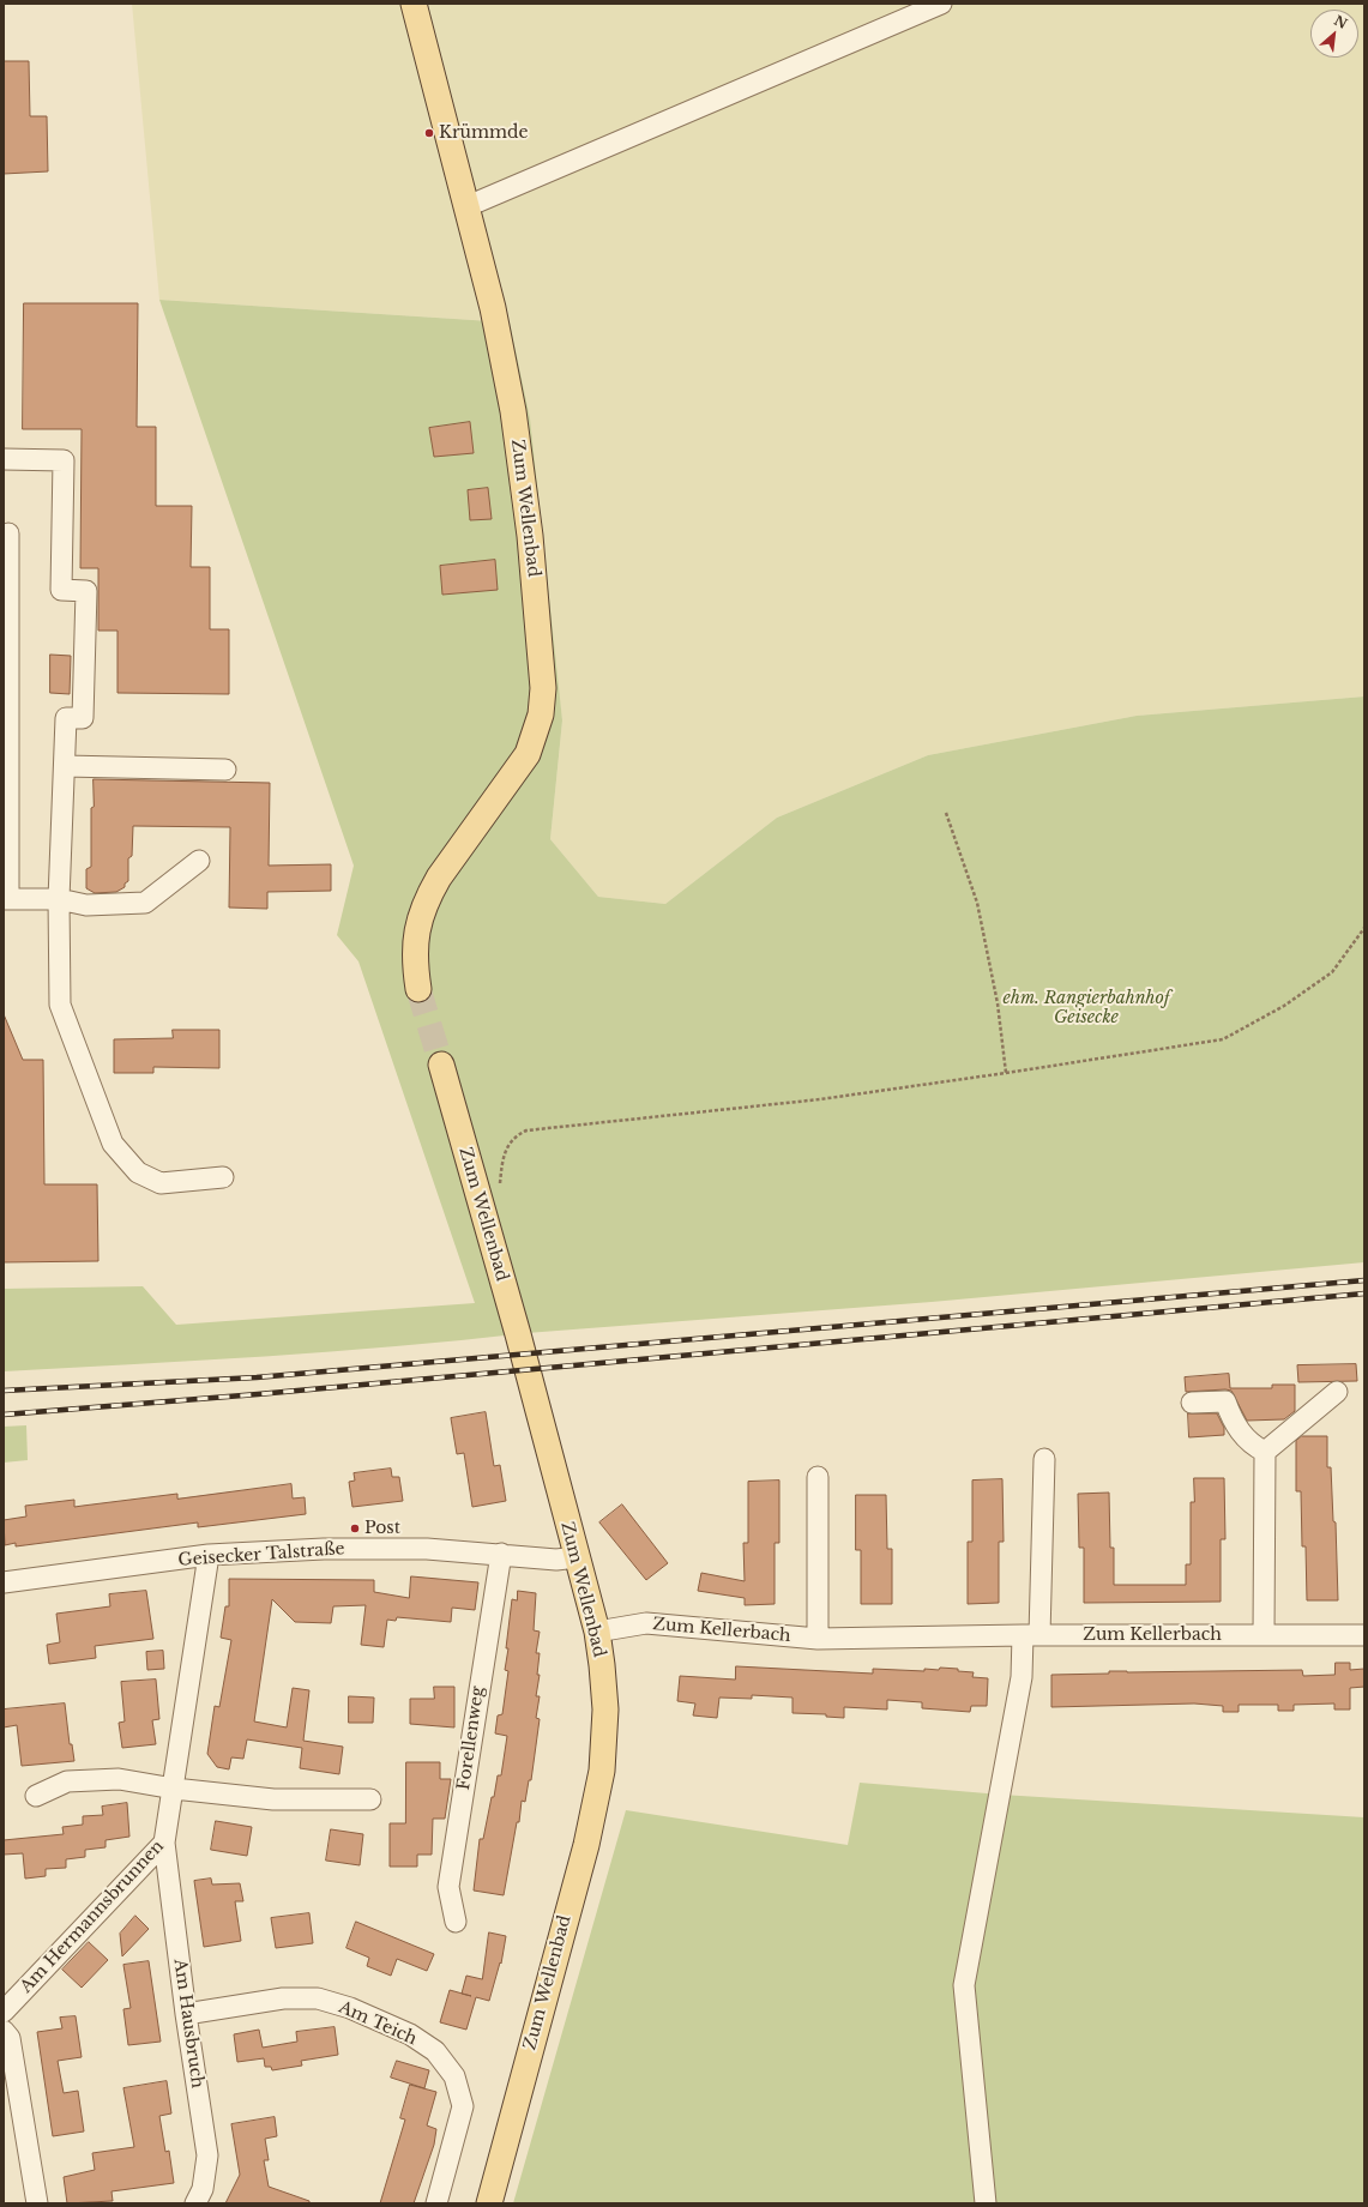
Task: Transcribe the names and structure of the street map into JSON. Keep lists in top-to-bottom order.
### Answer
{
  "streets": {
    "main road": ["Zum Wellenbad"],
    "street": [
      "Geisecker Talstraße",
      "Zum Kellerbach",
      "Forellenweg",
      "Am Hermannsbrunnen",
      "Am Hausbruch",
      "Am Teich"
    ]
  },
  "crossings": [
    ["Zum Wellenbad", "Geisecker Talstraße"],
    ["Zum Wellenbad", "Zum Kellerbach"],
    ["Geisecker Talstraße", "Forellenweg"],
    ["Geisecker Talstraße", "Am Hermannsbrunnen"],
    ["Am Hermannsbrunnen", "Am Hausbruch"],
    ["Am Hausbruch", "Am Teich"]
  ],
  "parks": ["ehm. Rangierbahnhof Geisecke"],
  "places": ["Krümmde", "Post"],
  "north": "top right"
}
